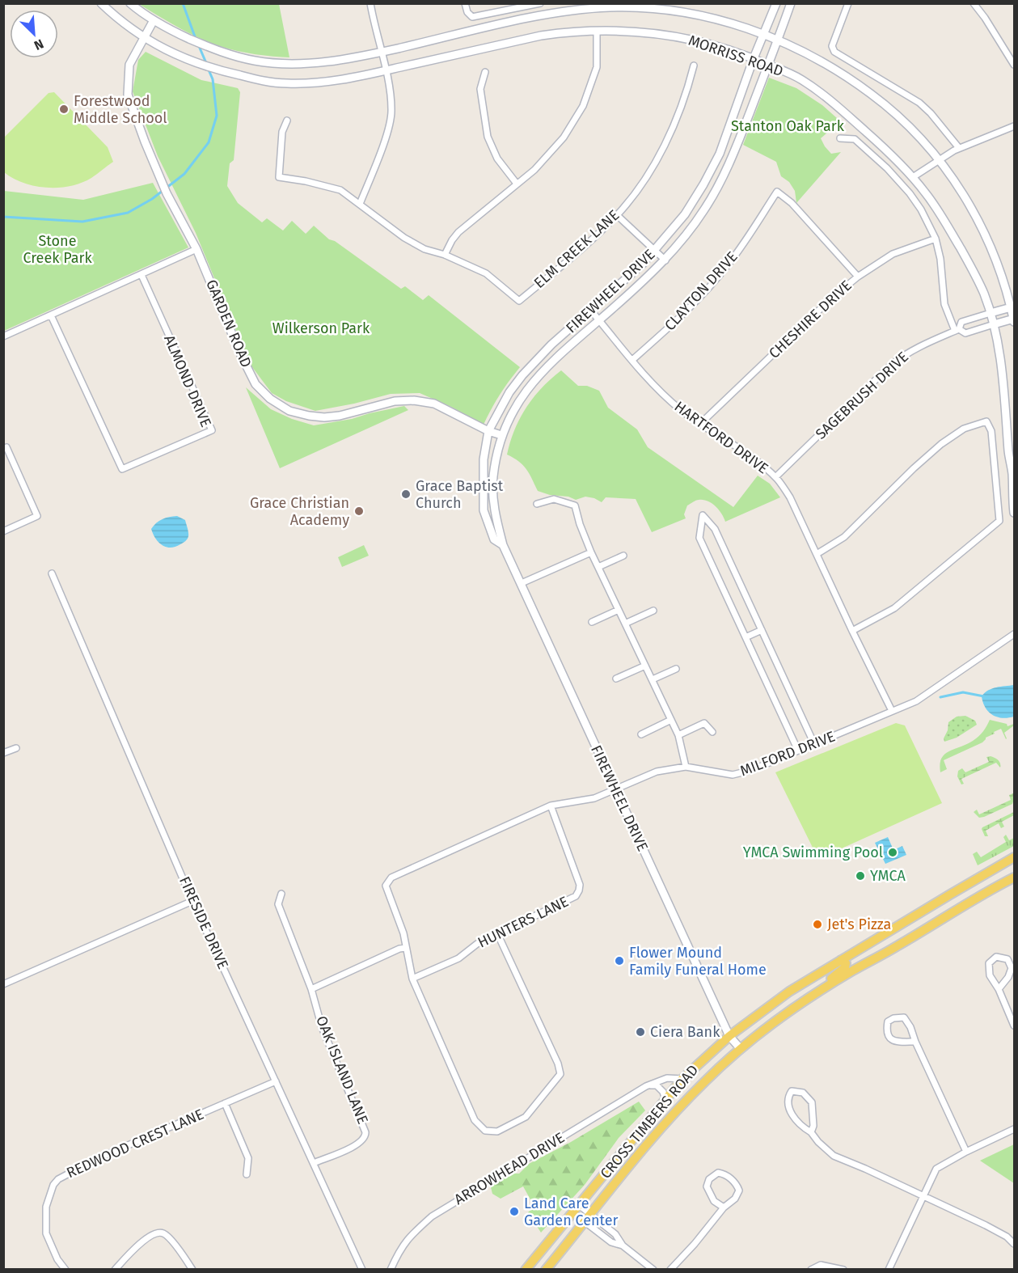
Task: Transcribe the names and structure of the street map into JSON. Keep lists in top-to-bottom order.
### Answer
{
  "streets": {
    "main road": ["CROSS TIMBERS ROAD"],
    "street": [
      "MORRISS ROAD",
      "ELM CREEK LANE",
      "FIREWHEEL DRIVE",
      "CLAYTON DRIVE",
      "CHESHIRE DRIVE",
      "GARDEN ROAD",
      "ALMOND DRIVE",
      "SAGEBRUSH DRIVE",
      "HARTFORD DRIVE",
      "MILFORD DRIVE",
      "HUNTERS LANE",
      "FIRESIDE DRIVE",
      "OAK ISLAND LANE",
      "REDWOOD CREST LANE",
      "ARROWHEAD DRIVE"
    ]
  },
  "crossings": [
    ["MORRISS ROAD", "FIREWHEEL DRIVE"],
    ["MORRISS ROAD", "GARDEN ROAD"],
    ["MORRISS ROAD", "SAGEBRUSH DRIVE"],
    ["FIREWHEEL DRIVE", "GARDEN ROAD"],
    ["FIREWHEEL DRIVE", "HARTFORD DRIVE"],
    ["FIREWHEEL DRIVE", "MILFORD DRIVE"],
    ["FIREWHEEL DRIVE", "CROSS TIMBERS ROAD"],
    ["CLAYTON DRIVE", "CHESHIRE DRIVE"],
    ["CLAYTON DRIVE", "HARTFORD DRIVE"],
    ["CHESHIRE DRIVE", "HARTFORD DRIVE"],
    ["SAGEBRUSH DRIVE", "HARTFORD DRIVE"],
    ["HARTFORD DRIVE", "MILFORD DRIVE"],
    ["MILFORD DRIVE", "HUNTERS LANE"],
    ["FIRESIDE DRIVE", "OAK ISLAND LANE"],
    ["FIRESIDE DRIVE", "REDWOOD CREST LANE"],
    ["CROSS TIMBERS ROAD", "ARROWHEAD DRIVE"]
  ],
  "parks": ["Stanton Oak Park", "Stone Creek Park", "Wilkerson Park"],
  "places": [
    "Forestwood Middle School",
    "Grace Baptist Church",
    "Grace Christian Academy",
    "YMCA Swimming Pool",
    "YMCA",
    "Jet's Pizza",
    "Flower Mound Family Funeral Home",
    "Ciera Bank",
    "Land Care Garden Center"
  ],
  "north": "bottom right"
}
